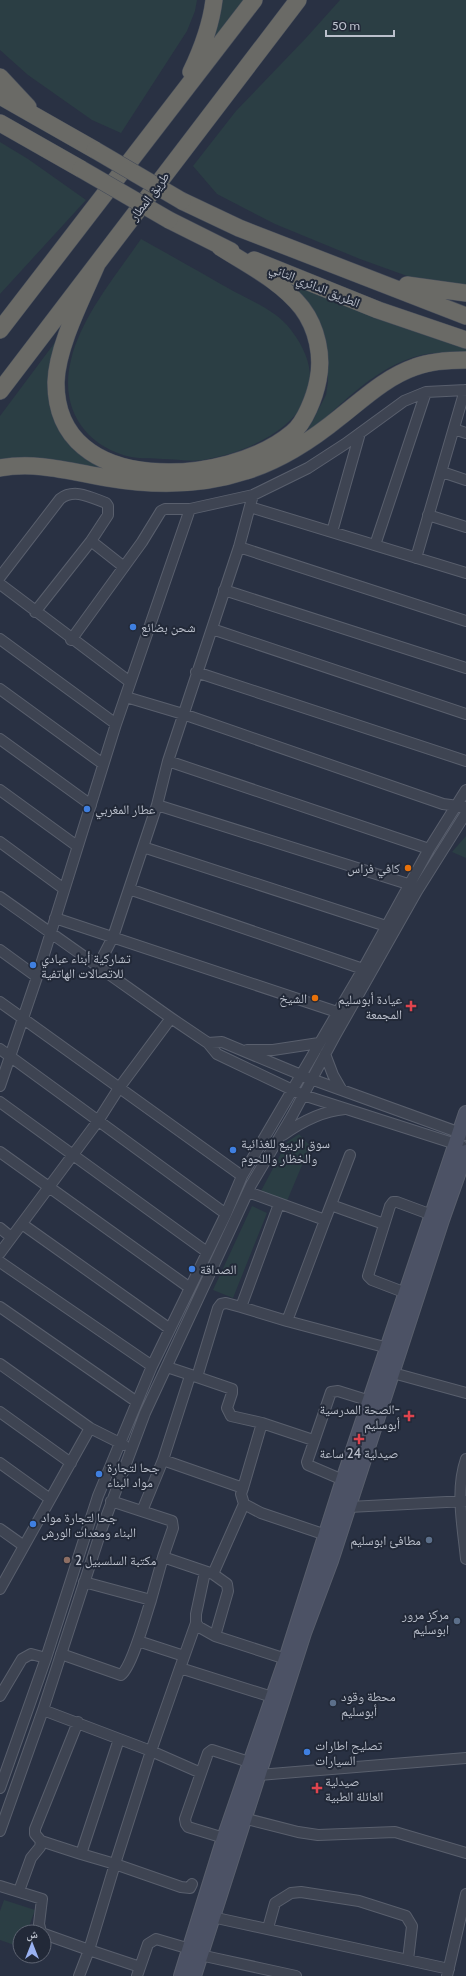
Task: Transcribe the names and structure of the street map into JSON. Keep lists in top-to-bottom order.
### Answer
{
  "streets": {
    "highway": ["طريق المطار", "الطريق الدائري الثاني"]
  },
  "places": {
    "other": [
      "شحن بضائع",
      "عطار المغربي",
      "كافي فراس",
      "تشاركية أبناء عبادي للاتصالات الهاتفية",
      "الشيخ",
      "سوق الربيع للغذائية والخظار واللحوم",
      "الصداقة",
      "جحا لتجارة مواد البناء",
      "جحا لتجارة مواد البناء ومعدات الورش",
      "مطافئ ابوسليم",
      "مكتبة السلسبيل 2",
      "مركز مرور ابوسليم",
      "محطة وقود أبوسليم",
      "تصليح اطارات السيارات"
    ],
    "health": [
      "عيادة أبوسليم المجمعة",
      "الصحة المدرسية- أبوسليم",
      "صيدلية 24 ساعة",
      "صيدلية العائلة الطبية"
    ]
  },
  "scale_bar": "50 m",
  "north": "top"
}
